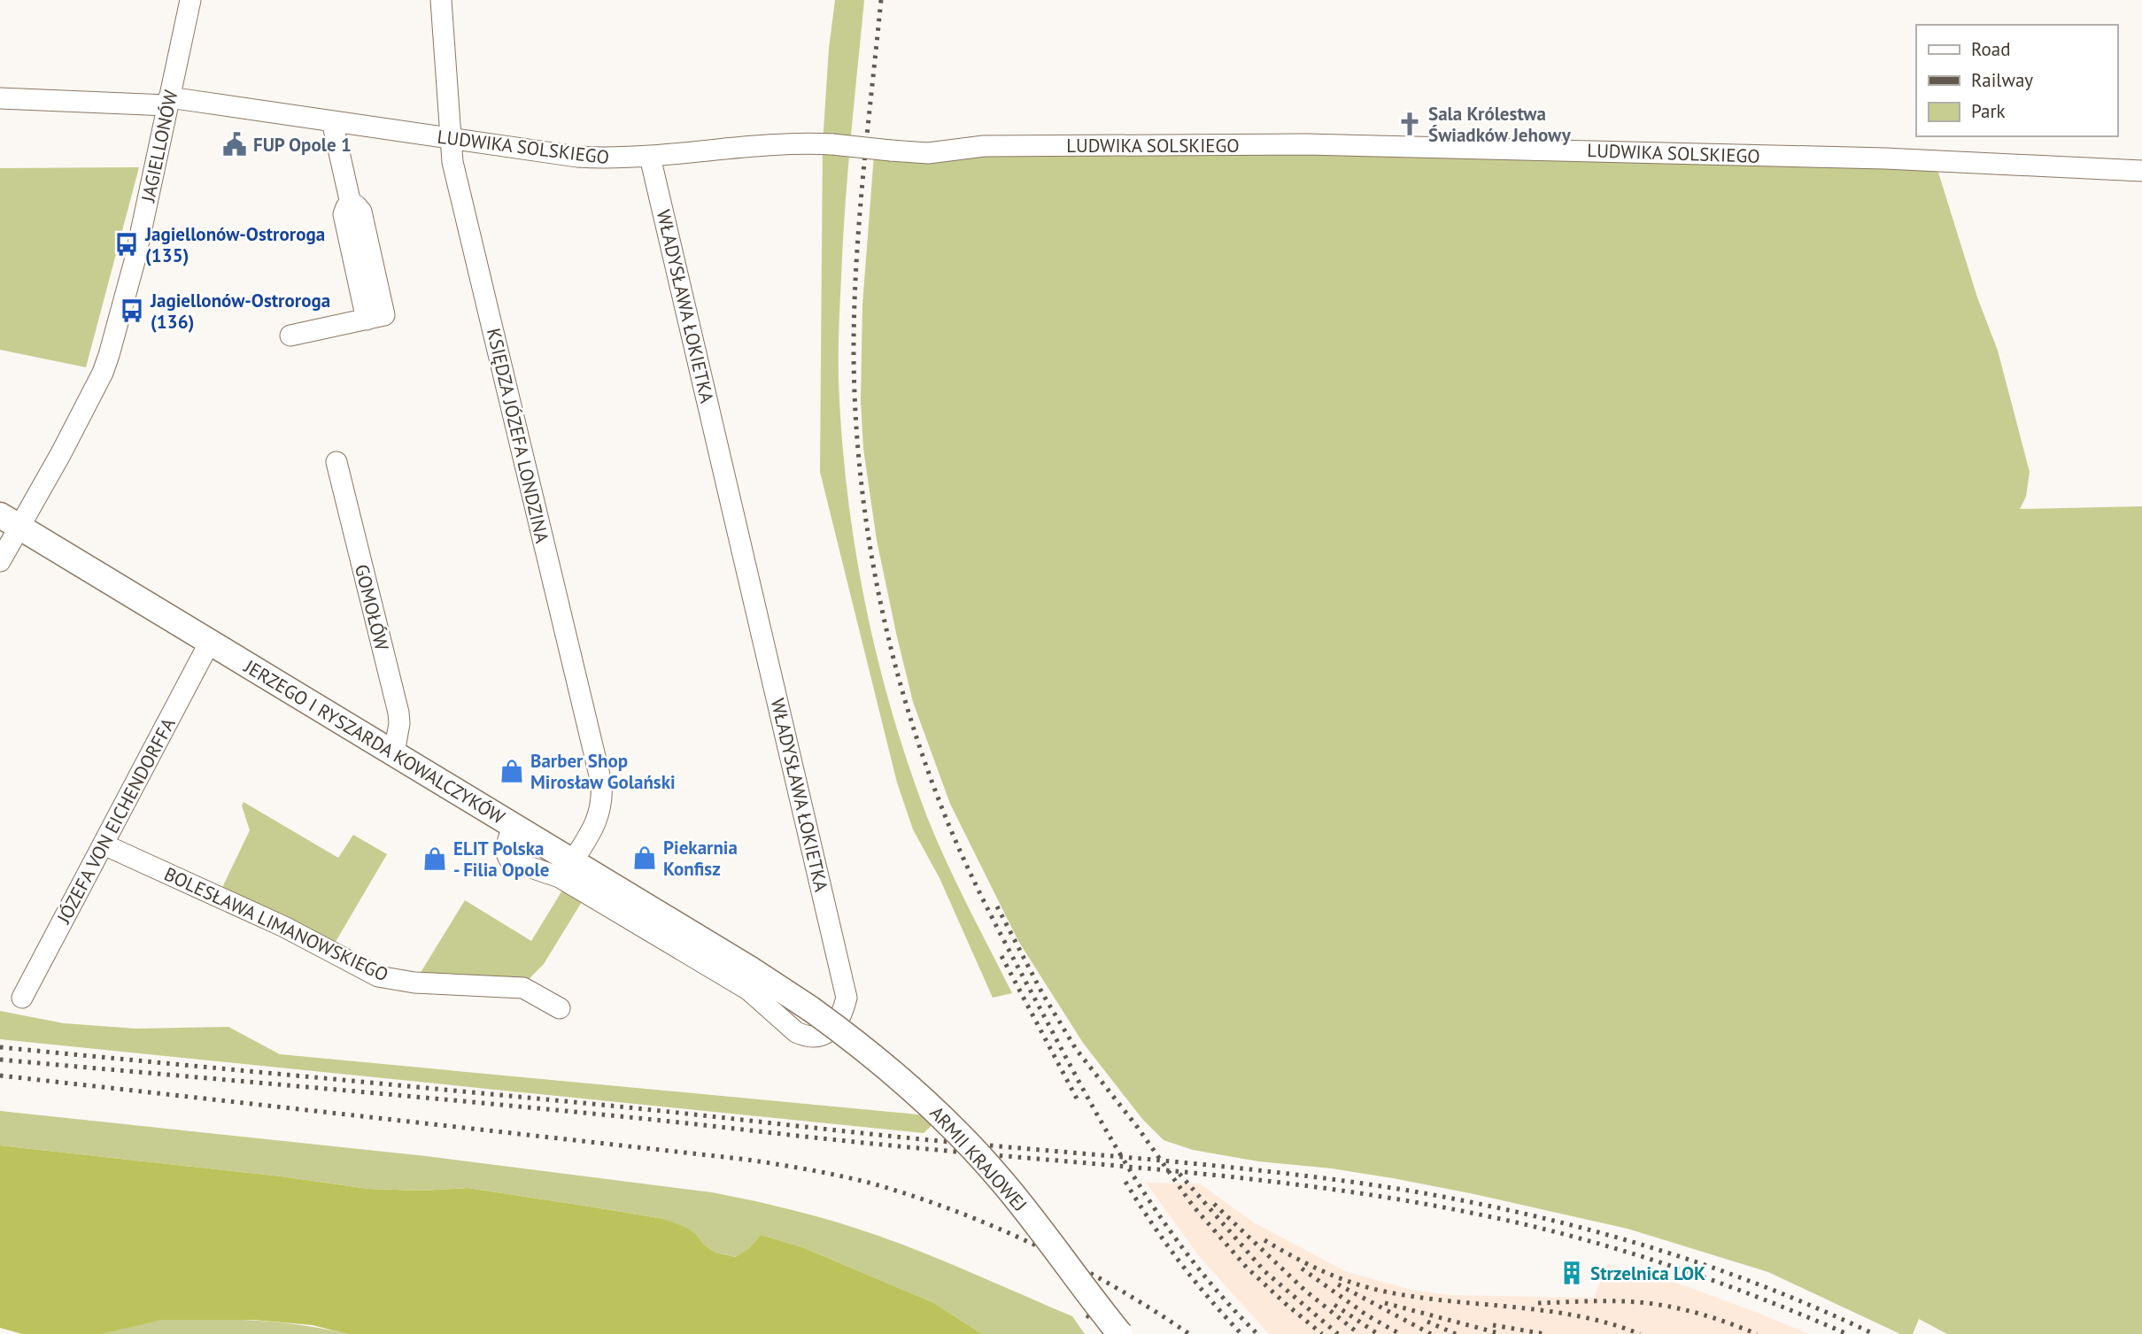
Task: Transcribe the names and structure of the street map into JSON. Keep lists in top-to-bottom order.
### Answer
{
  "streets": {
    "main road": ["JERZEGO I RYSZARDA KOWALCZYKÓW", "ARMII KRAJOWEJ"],
    "street": [
      "LUDWIKA SOLSKIEGO",
      "JAGIELLONÓW",
      "WŁADYSŁAWA ŁOKIETKA",
      "KSIĘDZA JÓZEFA LONDZINA",
      "GOMOŁÓW",
      "JÓZEFA VON EICHENDORFFA",
      "BOLESŁAWA LIMANOWSKIEGO"
    ]
  },
  "crossings": [
    ["LUDWIKA SOLSKIEGO", "JAGIELLONÓW"],
    ["LUDWIKA SOLSKIEGO", "WŁADYSŁAWA ŁOKIETKA"],
    ["LUDWIKA SOLSKIEGO", "KSIĘDZA JÓZEFA LONDZINA"],
    ["JAGIELLONÓW", "JERZEGO I RYSZARDA KOWALCZYKÓW"],
    ["WŁADYSŁAWA ŁOKIETKA", "JERZEGO I RYSZARDA KOWALCZYKÓW"],
    ["KSIĘDZA JÓZEFA LONDZINA", "JERZEGO I RYSZARDA KOWALCZYKÓW"],
    ["GOMOŁÓW", "JERZEGO I RYSZARDA KOWALCZYKÓW"],
    ["JERZEGO I RYSZARDA KOWALCZYKÓW", "JÓZEFA VON EICHENDORFFA"],
    ["JERZEGO I RYSZARDA KOWALCZYKÓW", "ARMII KRAJOWEJ"],
    ["JÓZEFA VON EICHENDORFFA", "BOLESŁAWA LIMANOWSKIEGO"]
  ],
  "places": {
    "church": ["Sala Królestwa Świadków Jehowy"],
    "public building": ["FUP Opole 1"],
    "bus stop": ["Jagiellonów-Ostroroga (135)", "Jagiellonów-Ostroroga (136)"],
    "shop": ["Barber Shop Mirosław Golański", "Piekarnia Konfisz", "ELIT Polska - Filia Opole"],
    "building": ["Strzelnica LOK"]
  },
  "legend": ["Road", "Railway", "Park"]
}
